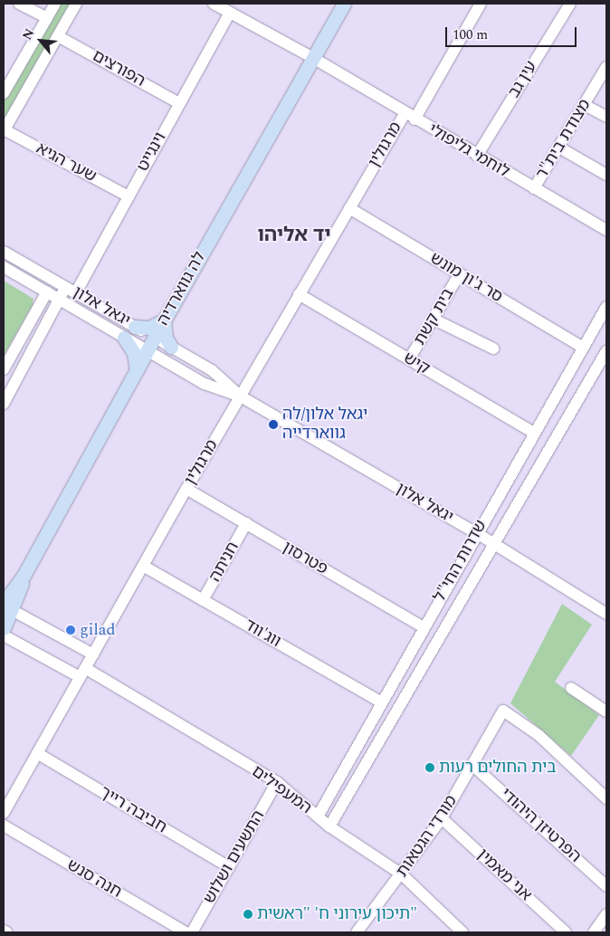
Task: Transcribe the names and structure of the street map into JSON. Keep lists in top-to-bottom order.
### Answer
{
  "streets": {
    "main road": ["לה גווארדיה"],
    "street": [
      "הפורצים",
      "עין גב",
      "מצודת בית\"ר",
      "מרגולין",
      "לוחמי גליפולי",
      "וינגייט",
      "שער הגיא",
      "סר ג'ון מונש",
      "יגאל אלון",
      "בית קשת",
      "קיש",
      "פטרסון",
      "שדרות החי\"ל",
      "חניתה",
      "ווג'ווד",
      "המעפילים",
      "חביבה רייך",
      "הפרטיזן היהודי",
      "מורדי הגטאות",
      "התשעים ושלוש",
      "אני מאמין",
      "חנה סנש"
    ]
  },
  "crossings": [
    ["הפורצים", "וינגייט"],
    ["עין גב", "לוחמי גליפולי"],
    ["מצודת בית\"ר", "לוחמי גליפולי"],
    ["מרגולין", "לוחמי גליפולי"],
    ["מרגולין", "סר ג'ון מונש"],
    ["מרגולין", "יגאל אלון"],
    ["מרגולין", "קיש"],
    ["מרגולין", "פטרסון"],
    ["מרגולין", "ווג'ווד"],
    ["מרגולין", "המעפילים"],
    ["מרגולין", "חביבה רייך"],
    ["לוחמי גליפולי", "וינגייט"],
    ["לוחמי גליפולי", "לה גווארדיה"],
    ["וינגייט", "שער הגיא"],
    ["וינגייט", "יגאל אלון"],
    ["סר ג'ון מונש", "בית קשת"],
    ["סר ג'ון מונש", "שדרות החי\"ל"],
    ["לה גווארדיה", "יגאל אלון"],
    ["יגאל אלון", "שדרות החי\"ל"],
    ["בית קשת", "קיש"],
    ["קיש", "שדרות החי\"ל"],
    ["פטרסון", "שדרות החי\"ל"],
    ["פטרסון", "חניתה"],
    ["שדרות החי\"ל", "ווג'ווד"],
    ["שדרות החי\"ל", "המעפילים"],
    ["חניתה", "ווג'ווד"],
    ["המעפילים", "מורדי הגטאות"],
    ["המעפילים", "התשעים ושלוש"],
    ["חביבה רייך", "התשעים ושלוש"],
    ["הפרטיזן היהודי", "מורדי הגטאות"],
    ["מורדי הגטאות", "אני מאמין"]
  ],
  "districts": ["יד אליהו"],
  "places": [
    "יגאל אלון/לה גווארדייה",
    "gilad",
    "בית החולים רעות",
    "תיכון עירוני ח' \"ראשית\""
  ],
  "scale_bar": "100 m",
  "north": "top left"
}
